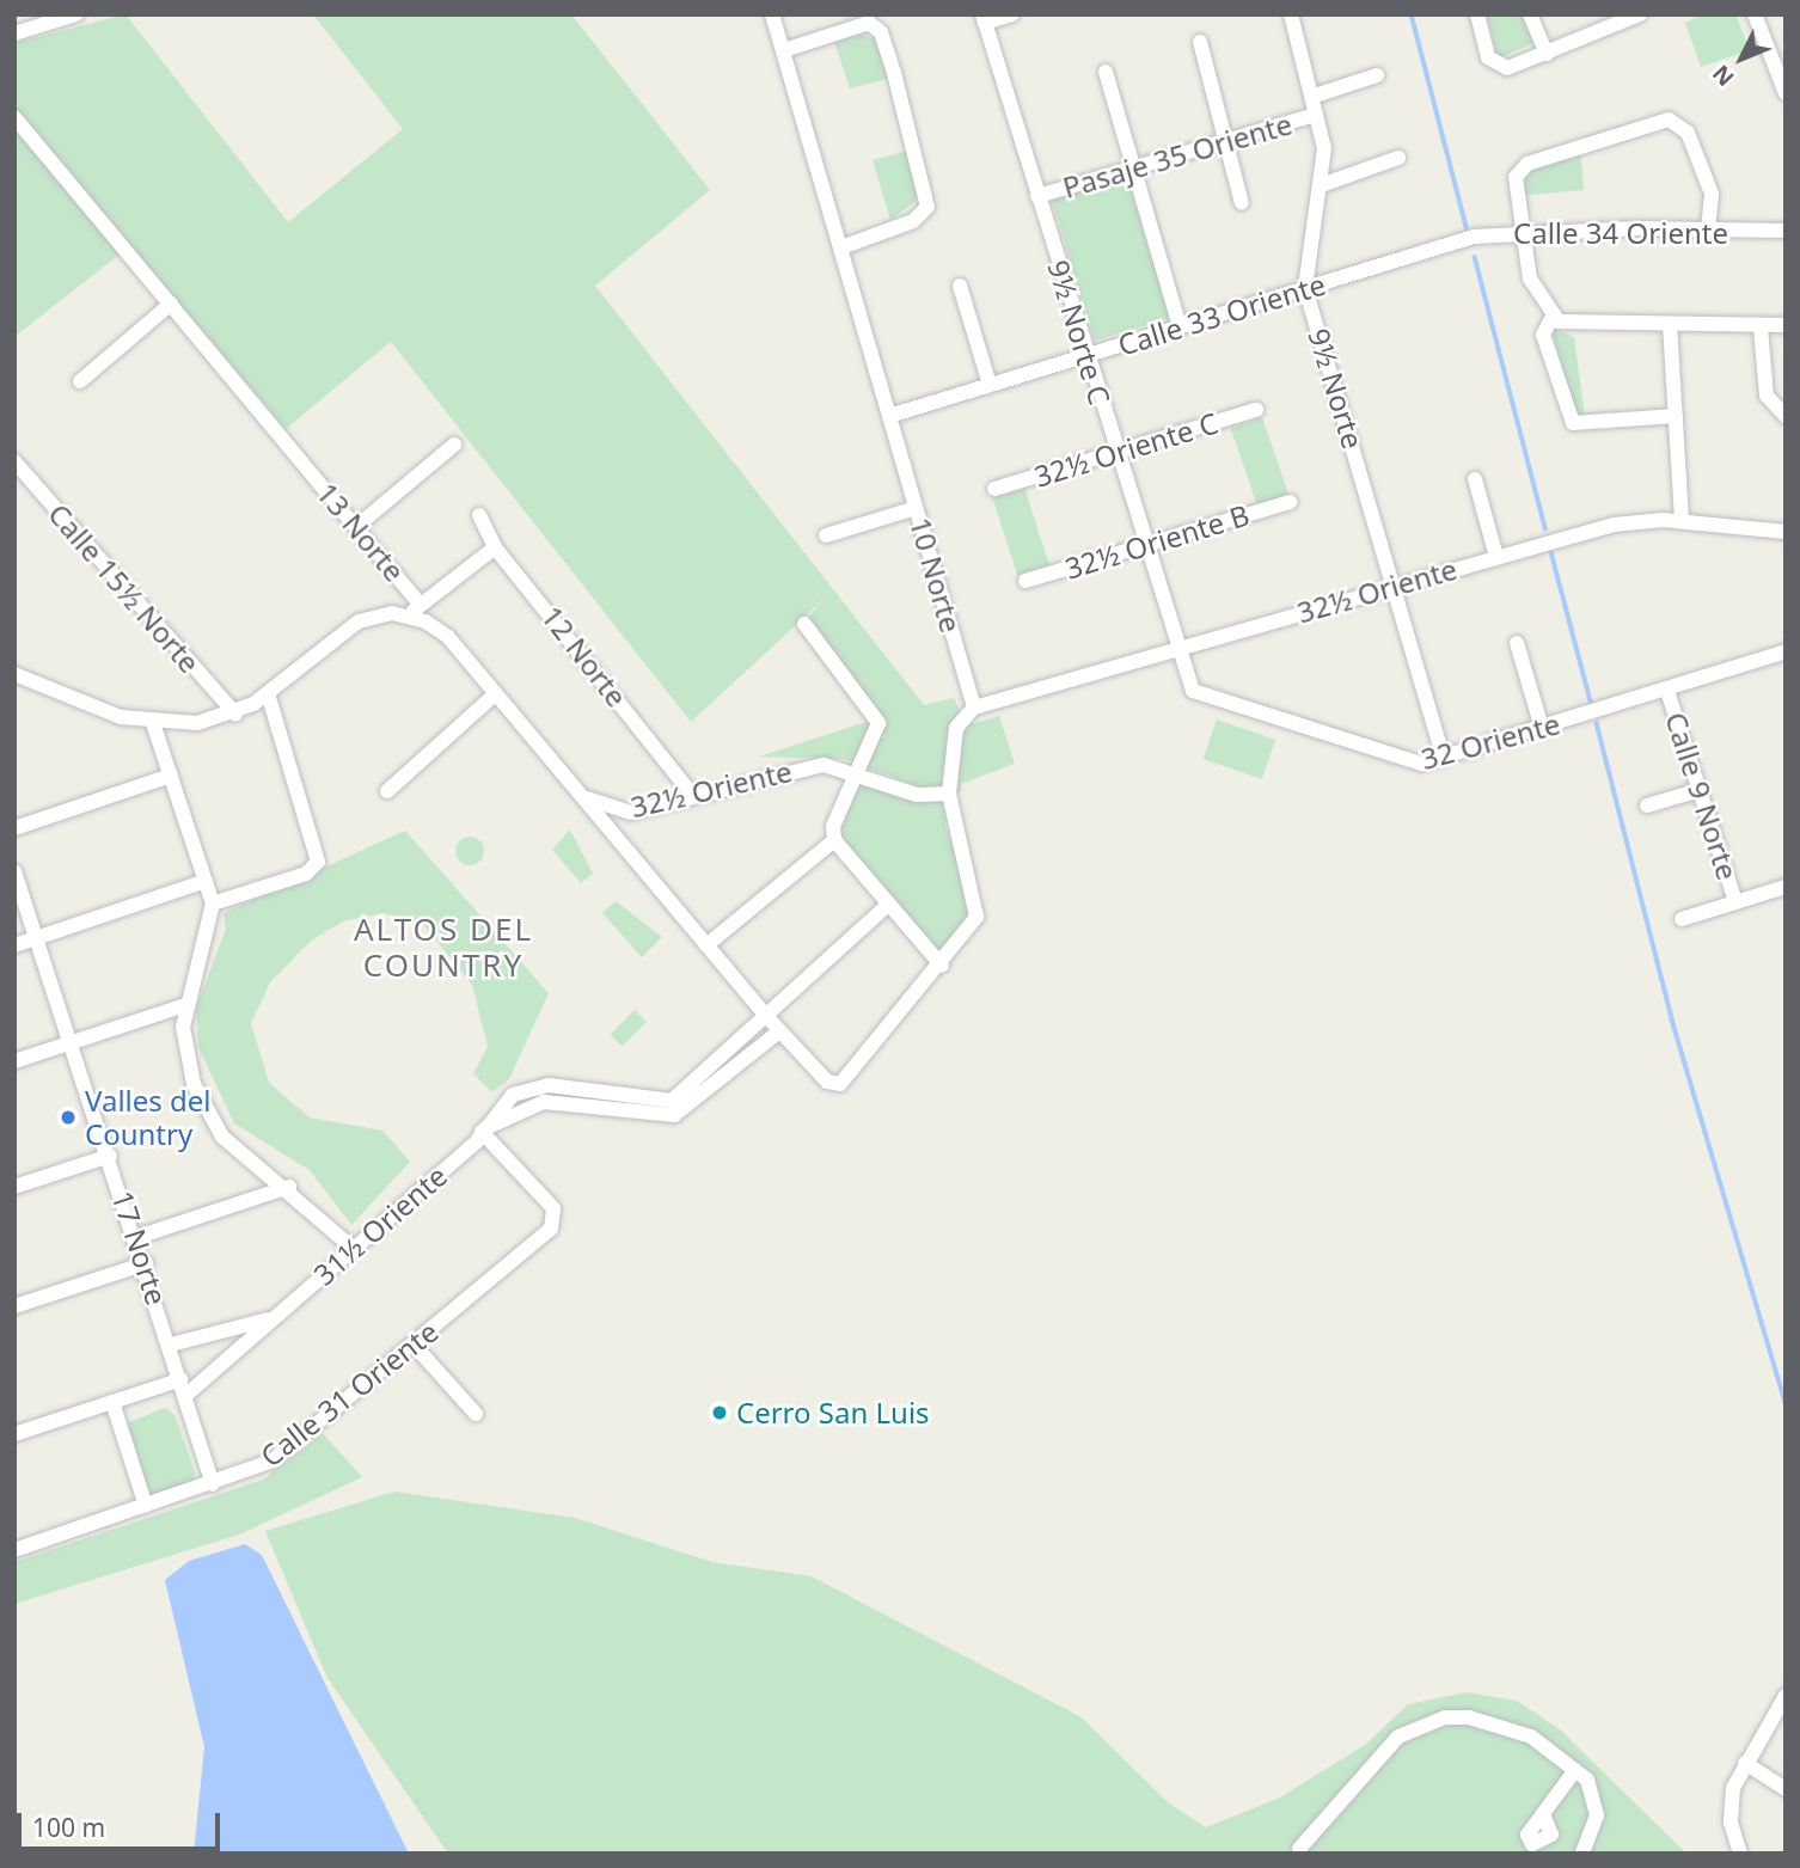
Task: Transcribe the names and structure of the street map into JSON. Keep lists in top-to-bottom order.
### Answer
{
  "streets": {
    "street": [
      "Pasaje 35 Oriente",
      "Calle 34 Oriente",
      "Calle 33 Oriente",
      "9½ Norte C",
      "9½ Norte",
      "32½ Oriente C",
      "13 Norte",
      "32½ Oriente B",
      "10 Norte",
      "Calle 15½ Norte",
      "32½ Oriente",
      "12 Norte",
      "32 Oriente",
      "Calle 9 Norte",
      "31½ Oriente",
      "17 Norte",
      "Calle 31 Oriente"
    ]
  },
  "crossings": [
    ["Pasaje 35 Oriente", "9½ Norte C"],
    ["Pasaje 35 Oriente", "9½ Norte"],
    ["Calle 34 Oriente", "Calle 33 Oriente"],
    ["Calle 33 Oriente", "9½ Norte C"],
    ["Calle 33 Oriente", "9½ Norte"],
    ["Calle 33 Oriente", "10 Norte"],
    ["9½ Norte C", "32½ Oriente C"],
    ["9½ Norte C", "32½ Oriente B"],
    ["9½ Norte C", "32½ Oriente"],
    ["9½ Norte C", "32 Oriente"],
    ["9½ Norte", "32½ Oriente"],
    ["9½ Norte", "32 Oriente"],
    ["13 Norte", "32½ Oriente"],
    ["10 Norte", "32½ Oriente"],
    ["32½ Oriente", "12 Norte"],
    ["32½ Oriente", "32 Oriente"],
    ["32 Oriente", "Calle 9 Norte"],
    ["31½ Oriente", "17 Norte"],
    ["31½ Oriente", "Calle 31 Oriente"],
    ["17 Norte", "Calle 31 Oriente"]
  ],
  "districts": ["ALTOS DEL COUNTRY"],
  "places": ["Valles del Country", "Cerro San Luis"],
  "scale_bar": "100 m",
  "north": "bottom left"
}
